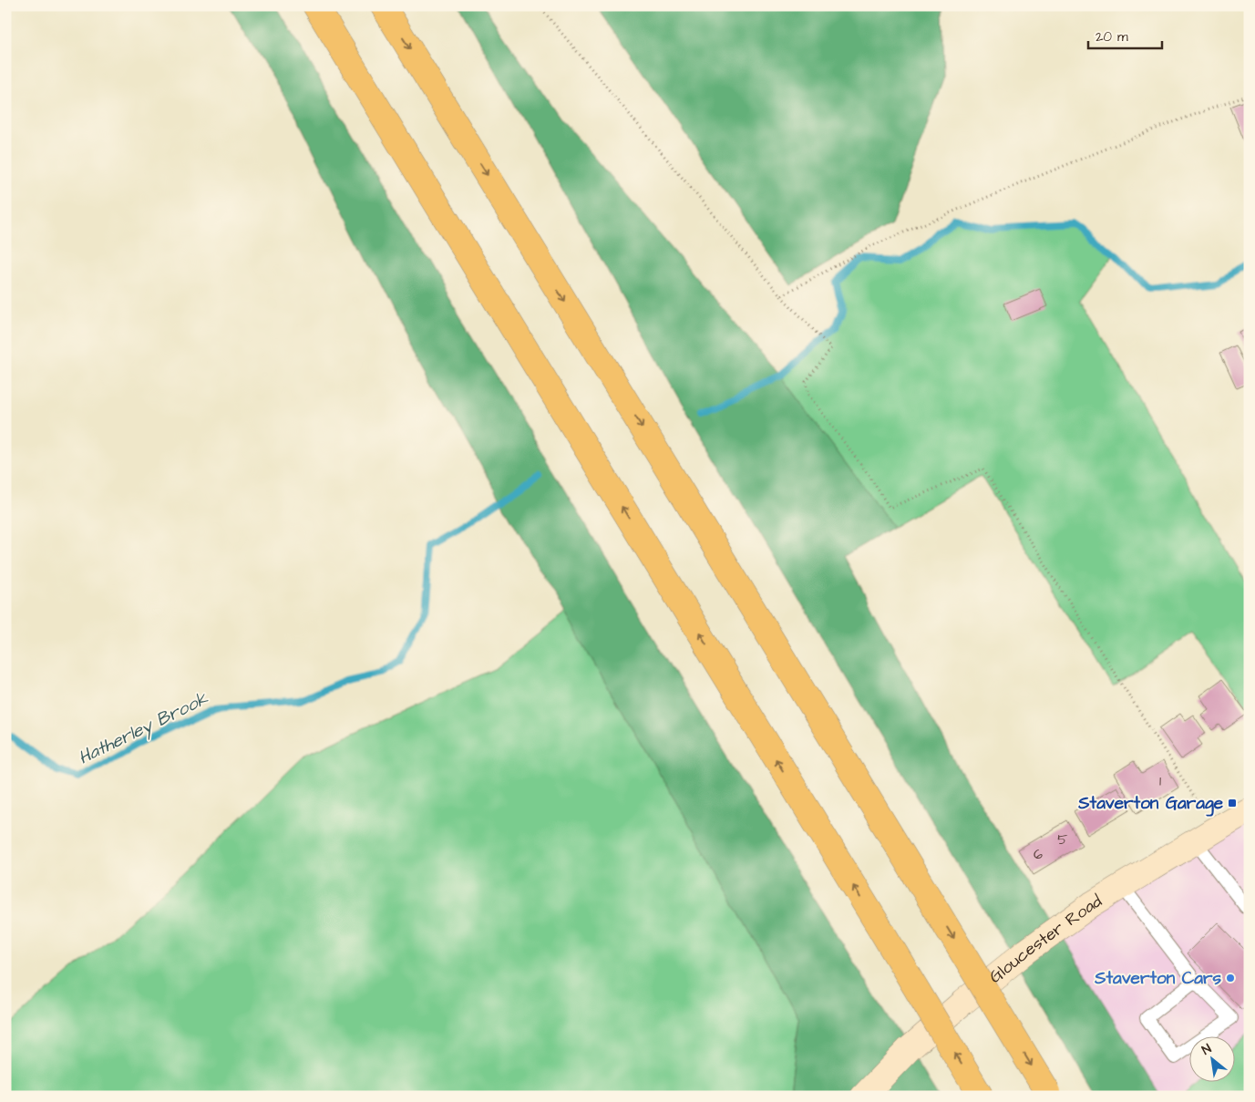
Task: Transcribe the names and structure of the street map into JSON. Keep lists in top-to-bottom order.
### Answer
{
  "streets": {
    "main road": ["Gloucester Road"]
  },
  "water": ["Hatherley Brook"],
  "places": {
    "transit": ["Staverton Garage"],
    "other": ["Staverton Cars"]
  },
  "house_numbers": ["1", "5", "6"],
  "scale_bar": "20 m",
  "north": "top left"
}
